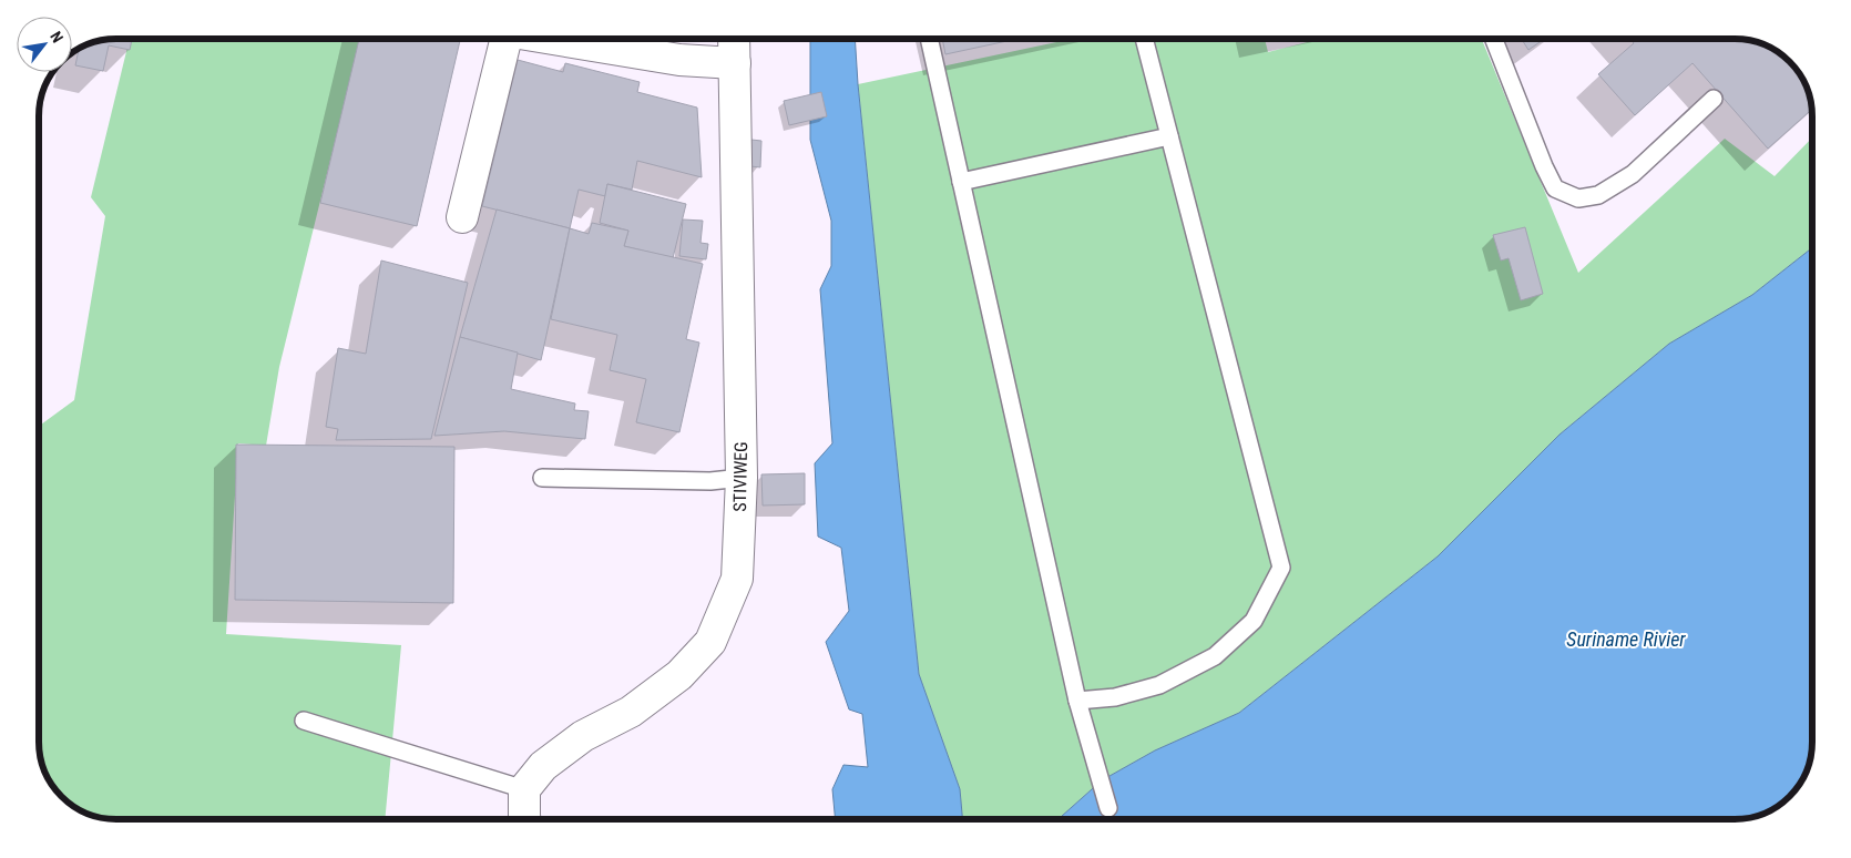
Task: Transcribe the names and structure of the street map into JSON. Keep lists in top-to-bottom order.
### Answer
{
  "streets": {
    "street": ["STIVIWEG"]
  },
  "water": ["Suriname Rivier"],
  "north": "top right"
}
